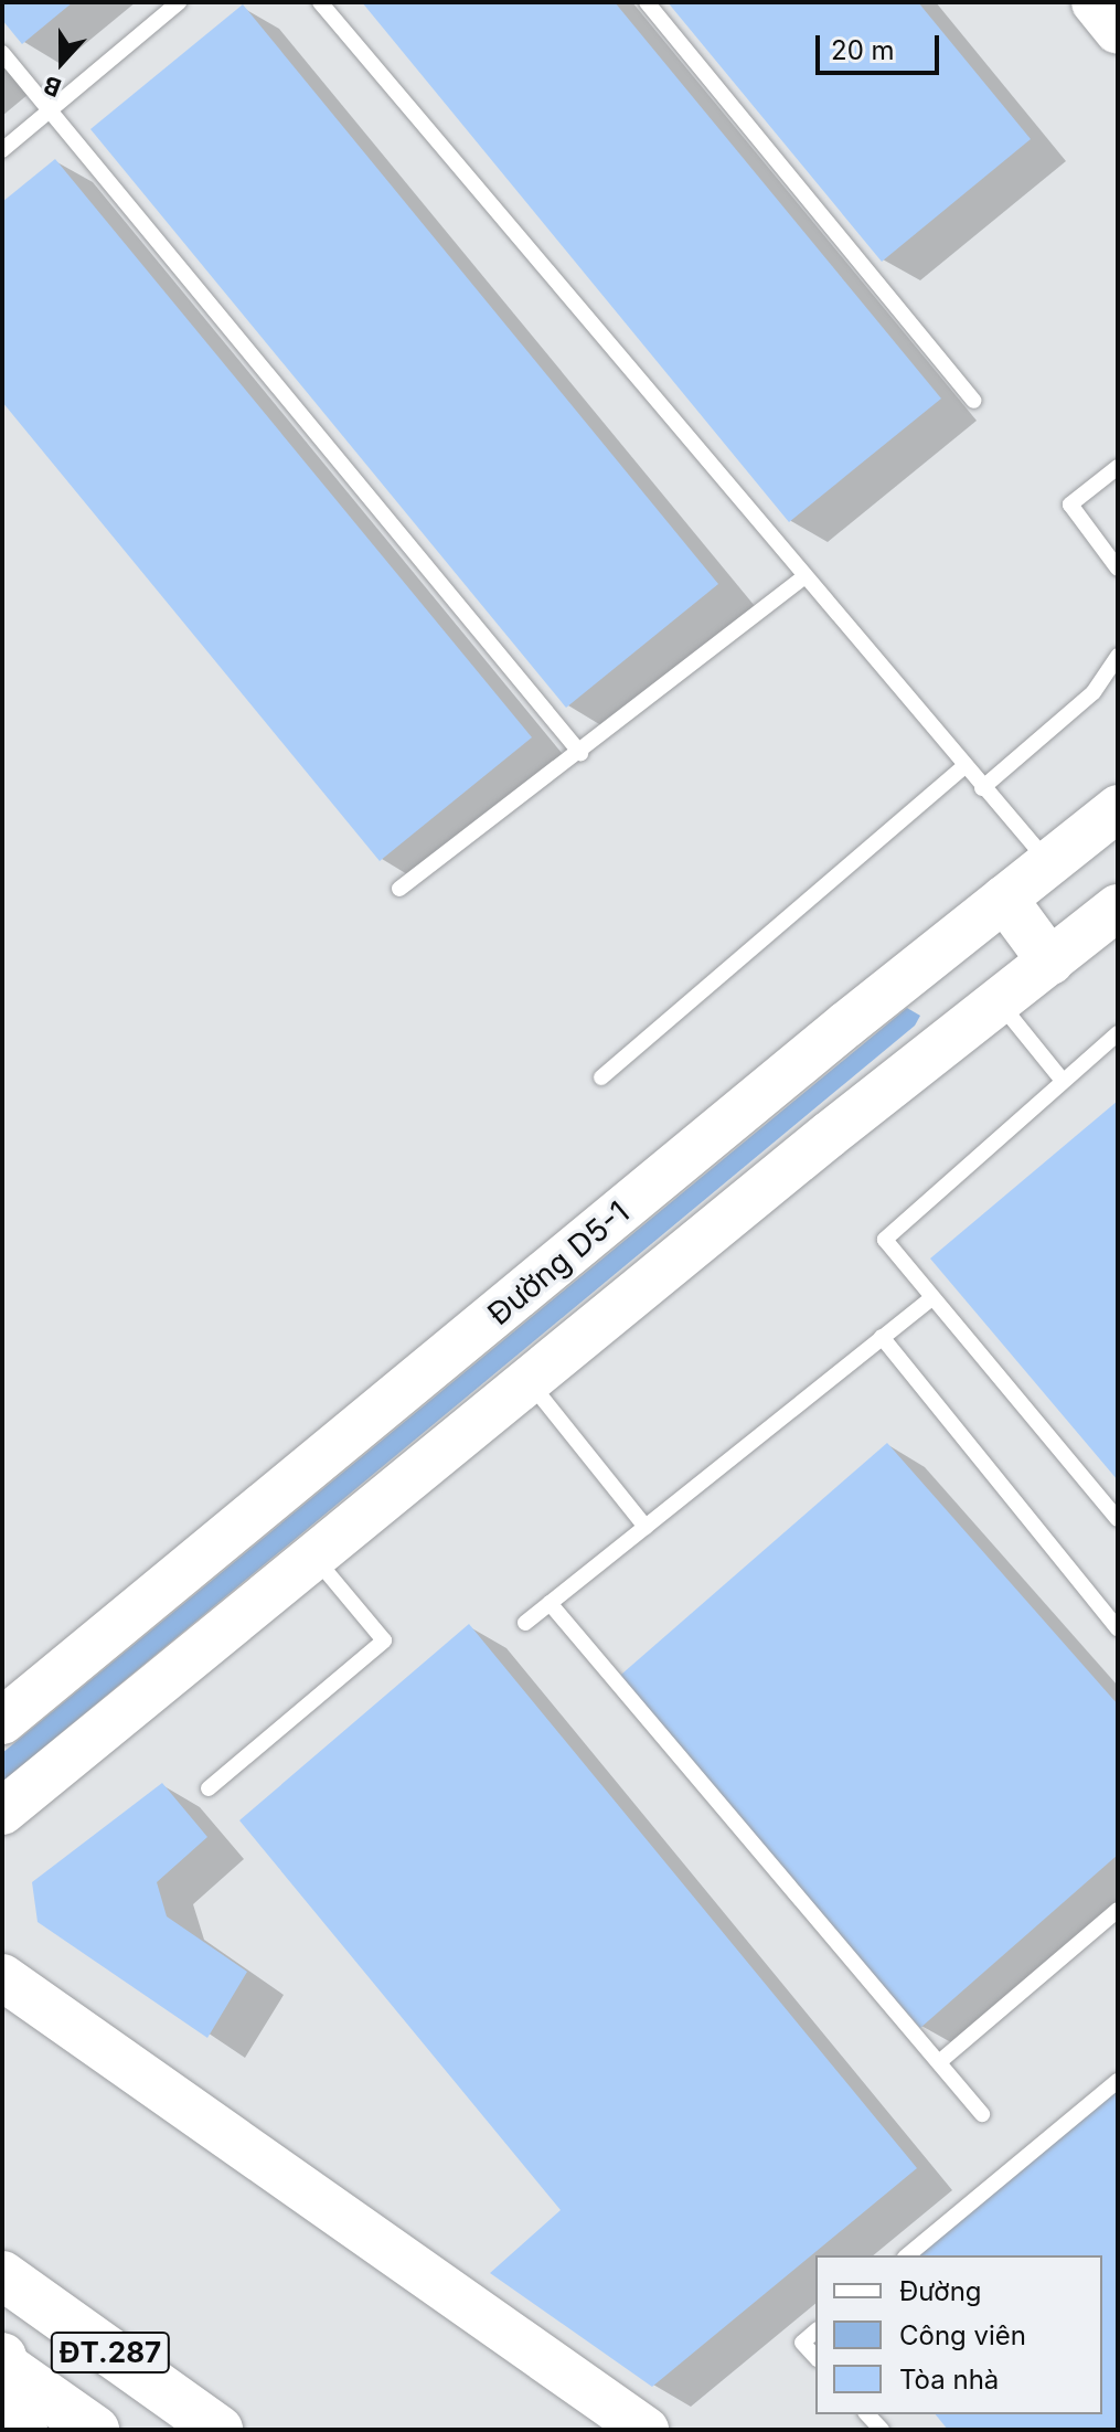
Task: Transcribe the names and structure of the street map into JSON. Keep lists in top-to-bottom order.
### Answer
{
  "streets": {
    "main road": ["Đường D5-1", "ĐT.287"]
  },
  "legend": ["Đường", "Công viên", "Tòa nhà"],
  "scale_bar": "20 m",
  "north": "bottom"
}
